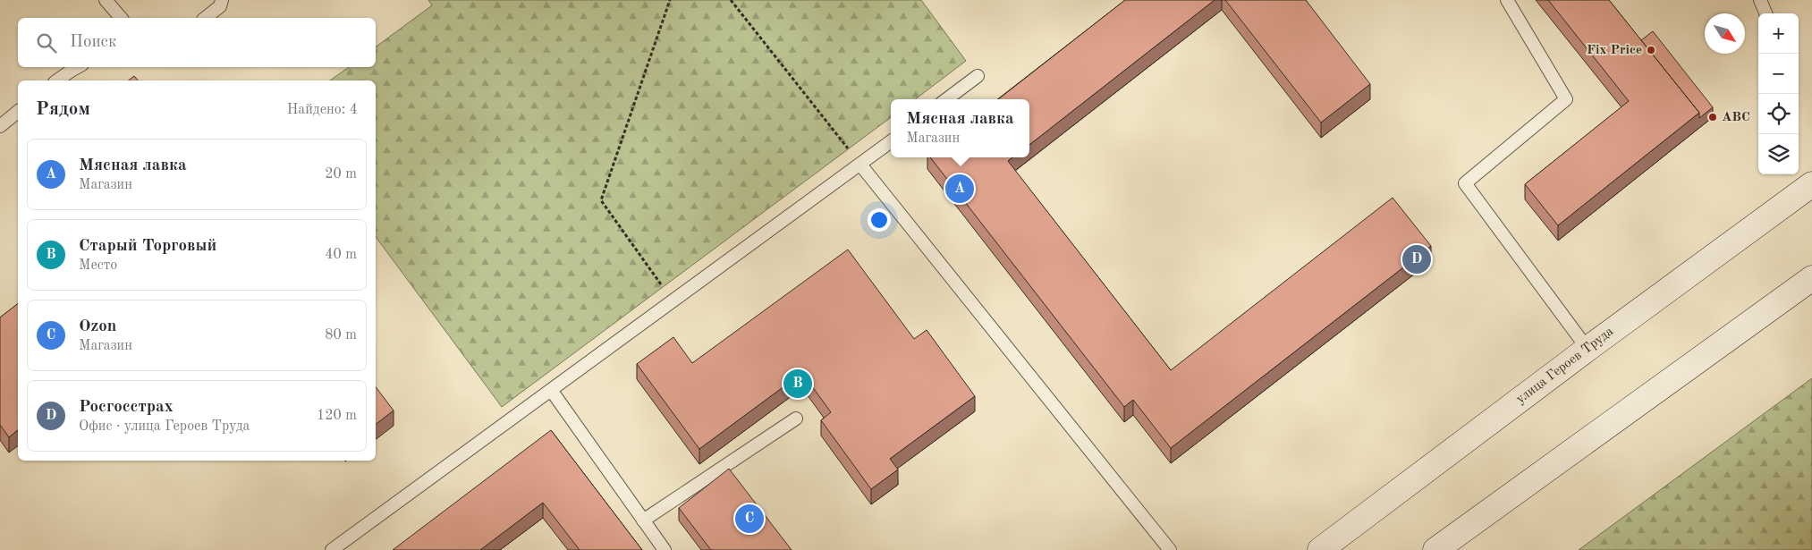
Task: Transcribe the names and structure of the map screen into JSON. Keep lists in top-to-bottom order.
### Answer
{
  "streets": {
    "main road": ["улица Героев Труда"]
  },
  "places": ["Fix Price", "АВС"],
  "north": "bottom right",
  "page": {
    "map_buttons": ["+", "−"],
    "search": "Поиск",
    "heading": ["Рядом", "Найдено: 4"],
    "popup": ["Мясная лавка", "Магазин"],
    "list": [
      {
        "mark": "A",
        "name": "Мясная лавка",
        "note": "Магазин",
        "value": "20 m"
      },
      {
        "mark": "B",
        "name": "Старый Торговый",
        "note": "Место",
        "value": "40 m"
      },
      {
        "mark": "C",
        "name": "Ozon",
        "note": "Магазин",
        "value": "80 m"
      },
      {
        "mark": "D",
        "name": "Росгосстрах",
        "note": "Офис · улица Героев Труда",
        "value": "120 m"
      }
    ],
    "pins": [
      "A",
      "D",
      "B",
      "C"
    ]
  }
}
